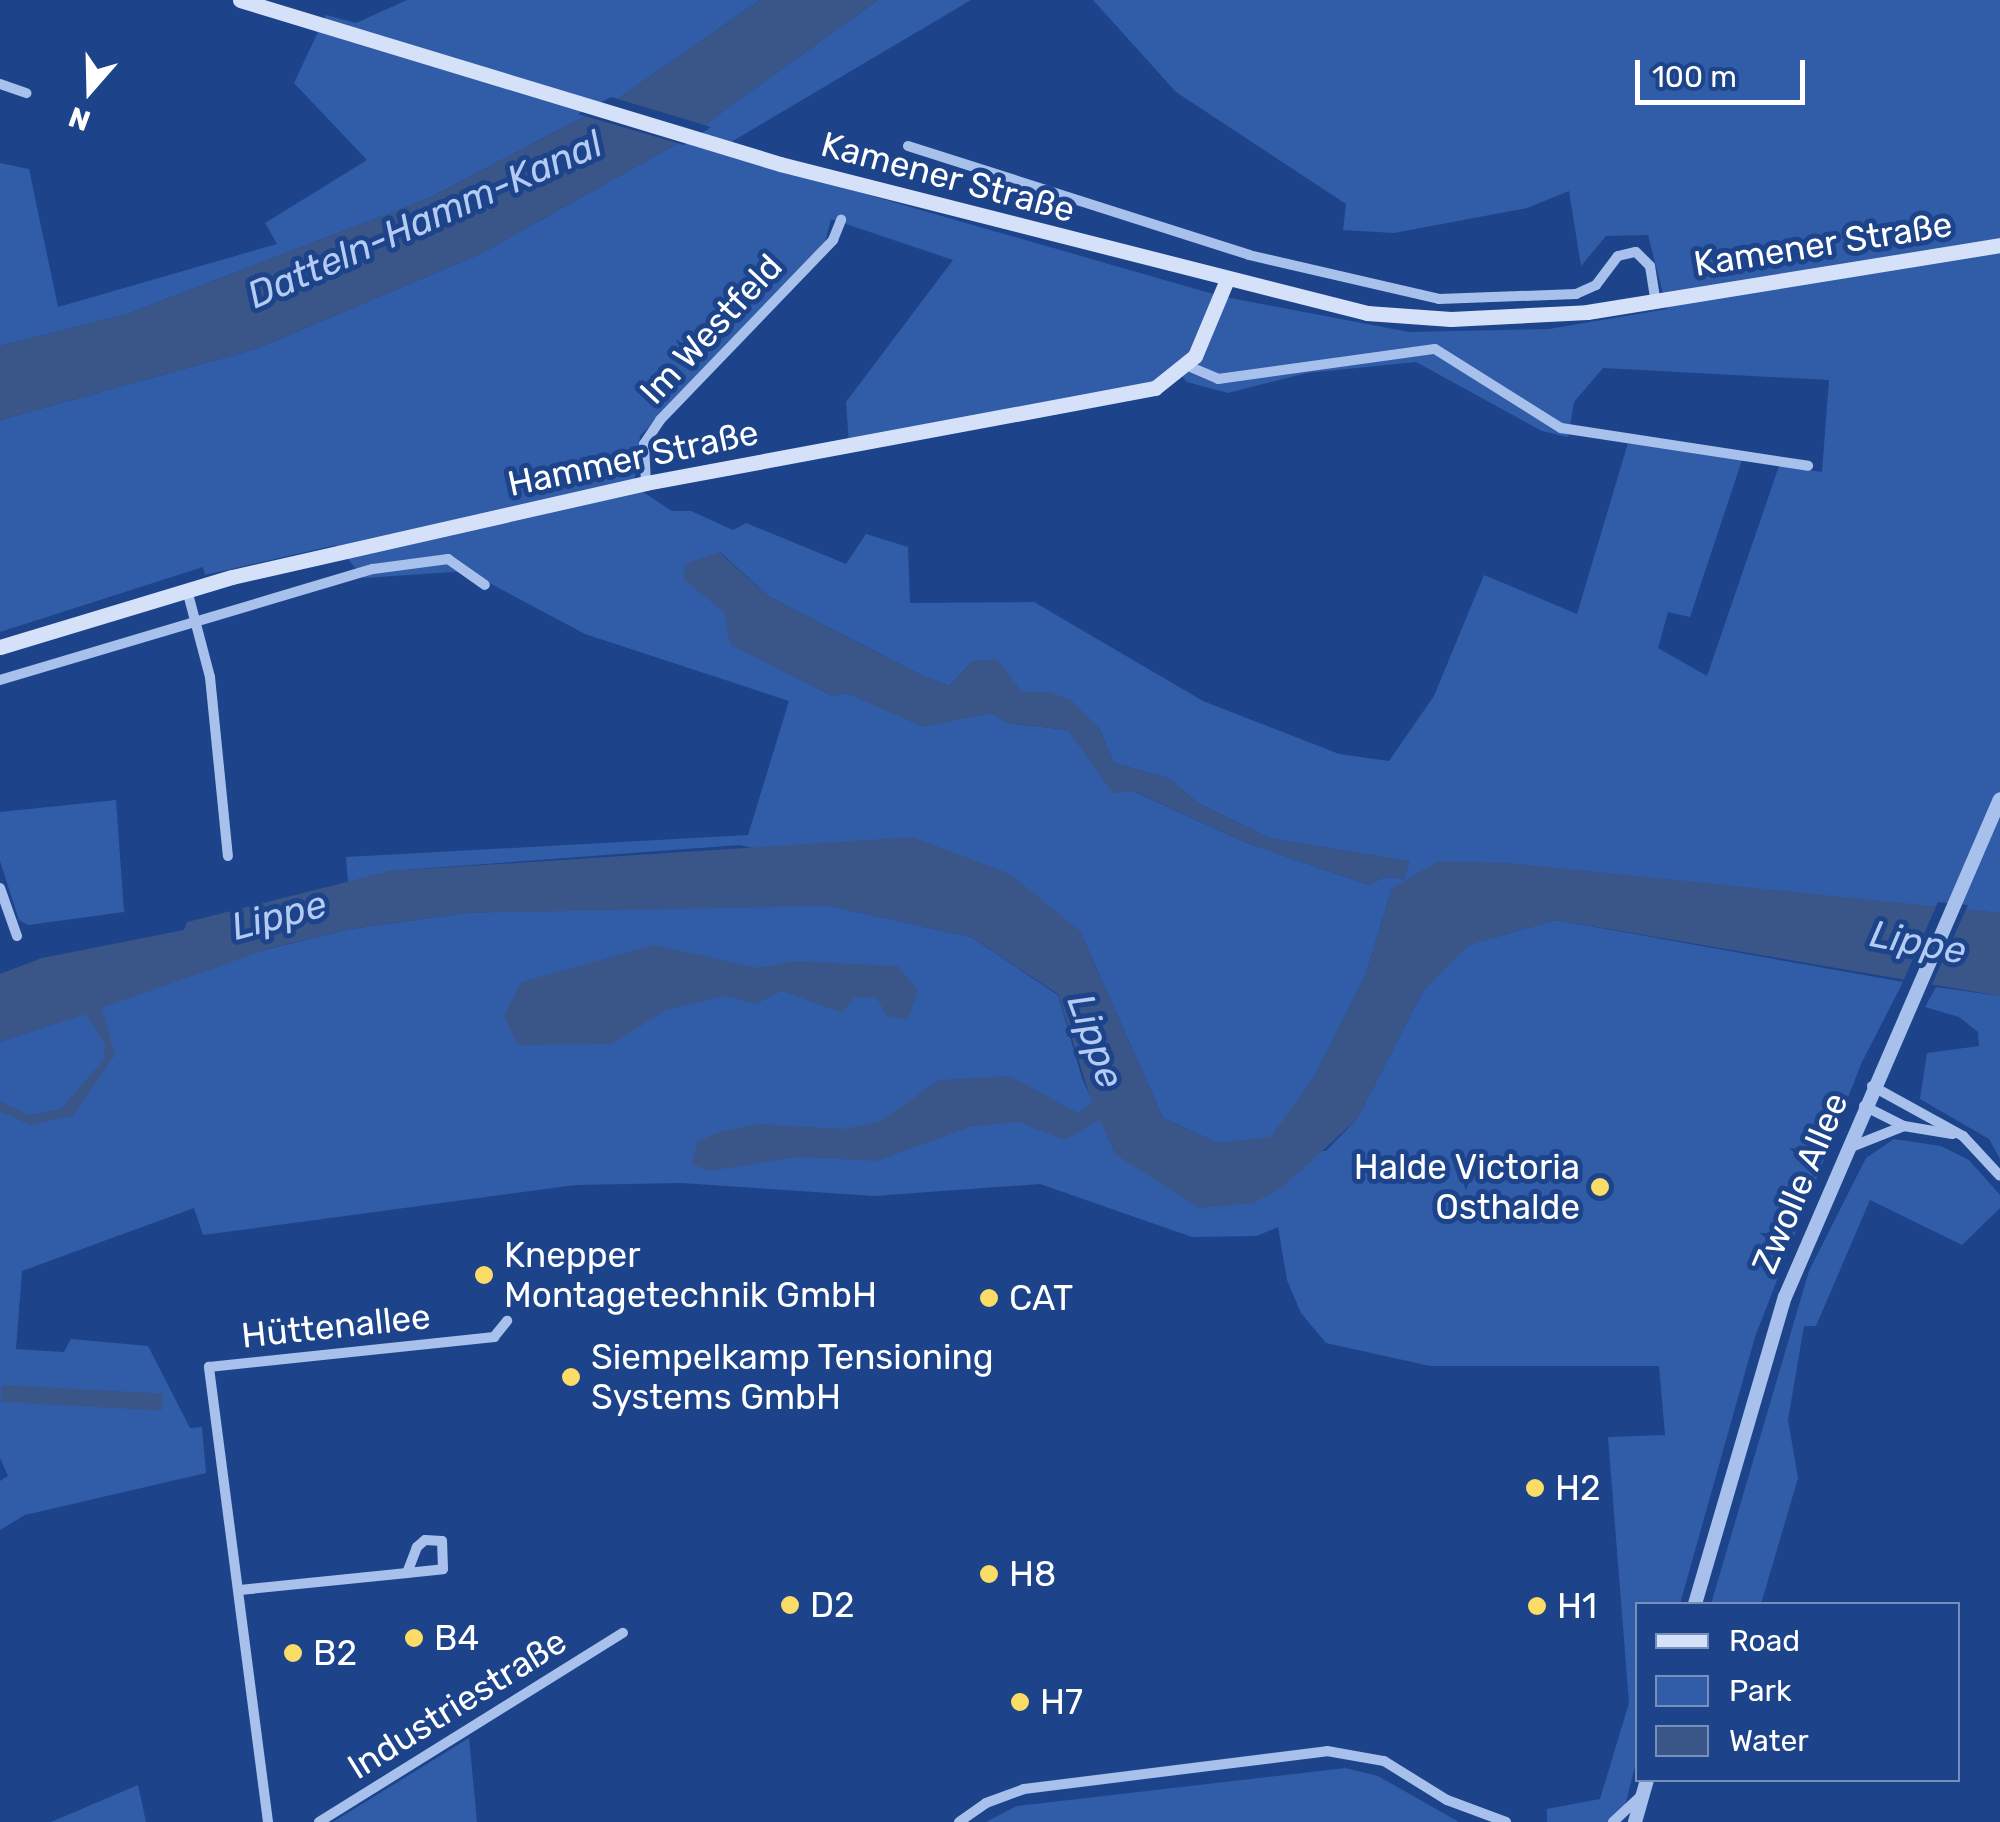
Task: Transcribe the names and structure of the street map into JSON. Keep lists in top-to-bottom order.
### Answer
{
  "streets": {
    "main road": ["Kamener Straße", "Hammer Straße"],
    "street": [
      "Im Westfeld",
      "Zwolle Allee",
      "Hüttenallee",
      "Industriestraße"
    ]
  },
  "crossings": [
    ["Im Westfeld", "Hammer Straße"]
  ],
  "water": ["Datteln-Hamm-Kanal", "Lippe"],
  "places": [
    "Halde Victoria Osthalde",
    "Knepper Montagetechnik GmbH",
    "CAT",
    "Siempelkamp Tensioning Systems GmbH",
    "H2",
    "H8",
    "D2",
    "H1",
    "B4",
    "B2",
    "H7"
  ],
  "legend": ["Road", "Park", "Water"],
  "scale_bar": "100 m",
  "north": "bottom"
}
